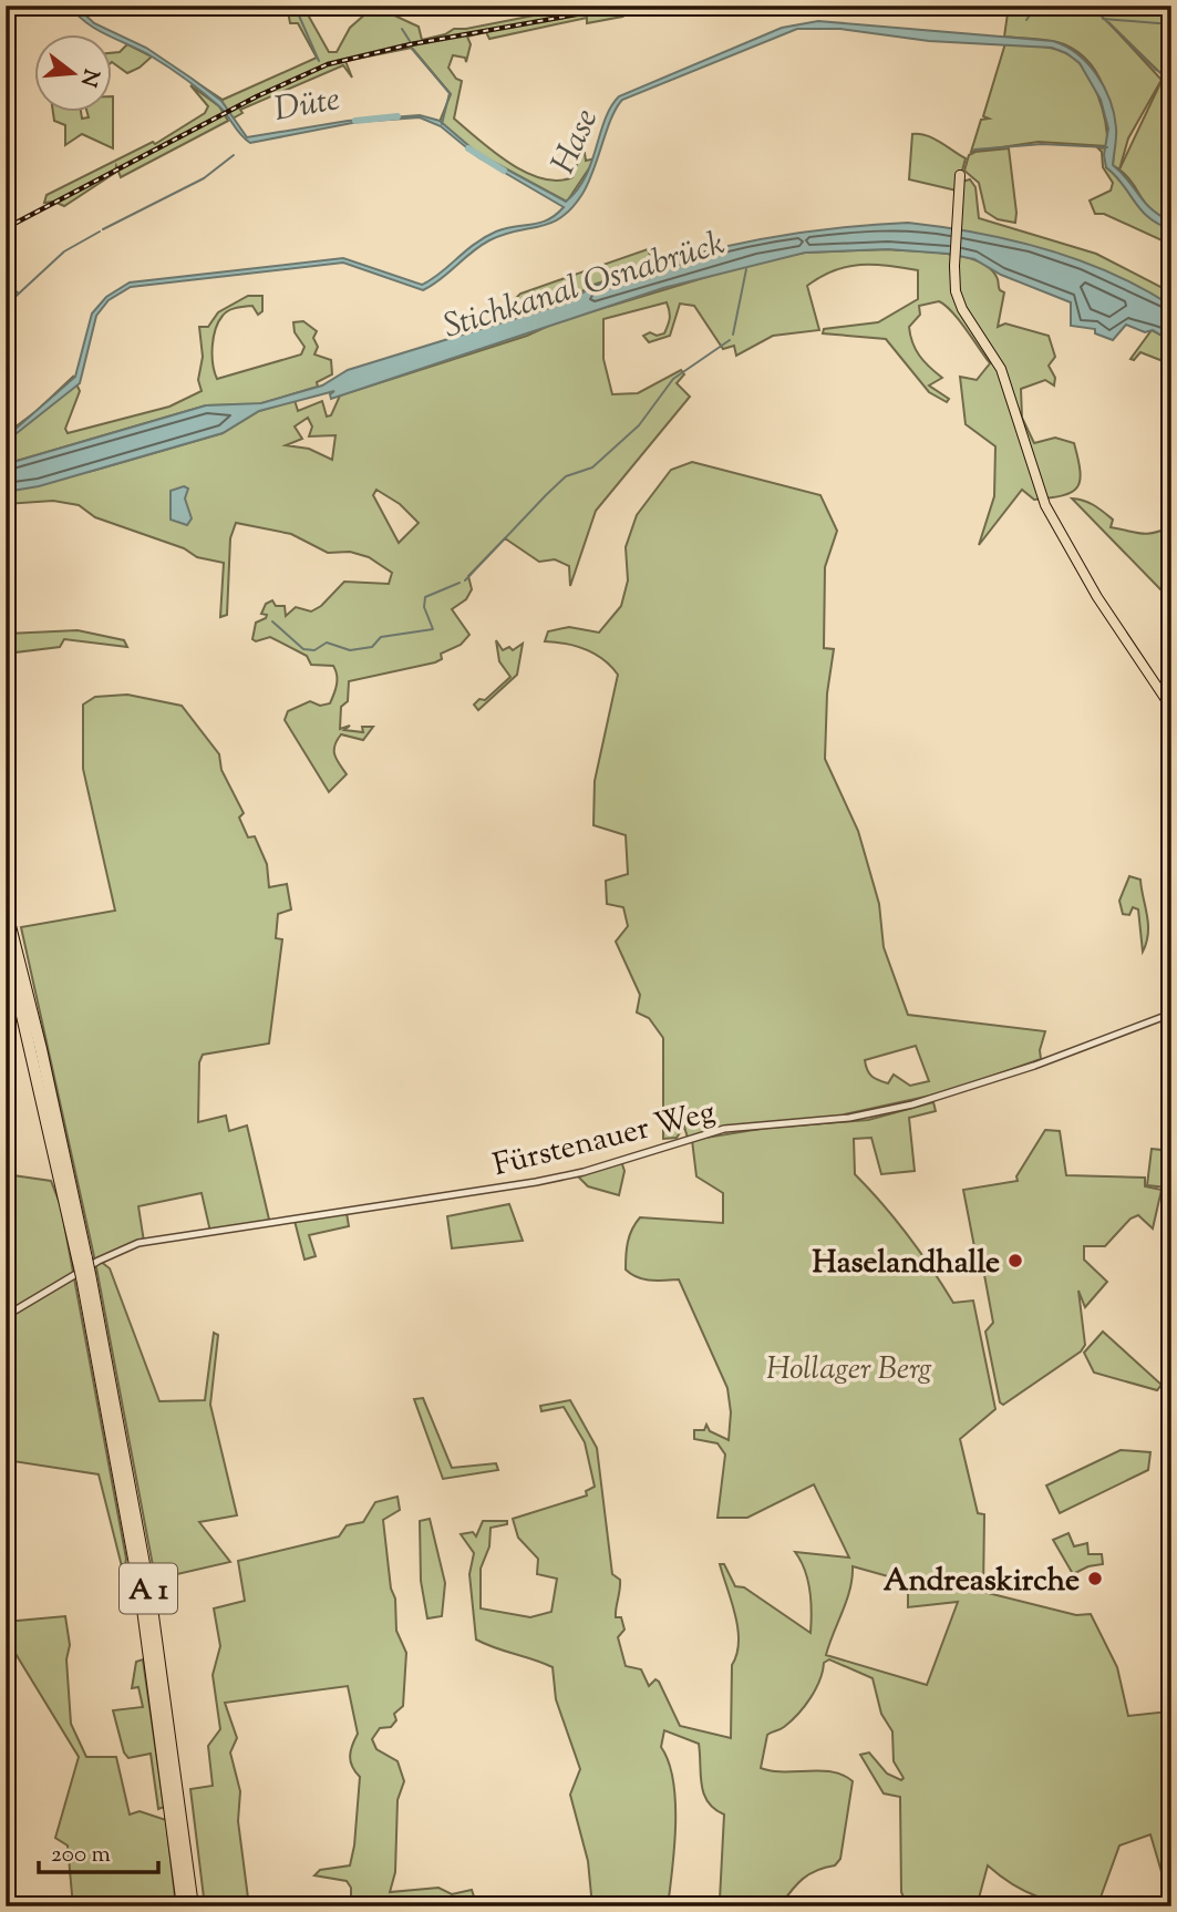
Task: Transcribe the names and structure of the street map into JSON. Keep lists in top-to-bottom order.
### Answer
{
  "streets": {
    "highway": ["A 1"],
    "street": ["Fürstenauer Weg"]
  },
  "water": ["Düte", "Hase", "Stichkanal Osnabrück"],
  "parks": ["Hollager Berg"],
  "places": ["Haselandhalle", "Andreaskirche"],
  "scale_bar": "200 m",
  "north": "right"
}
